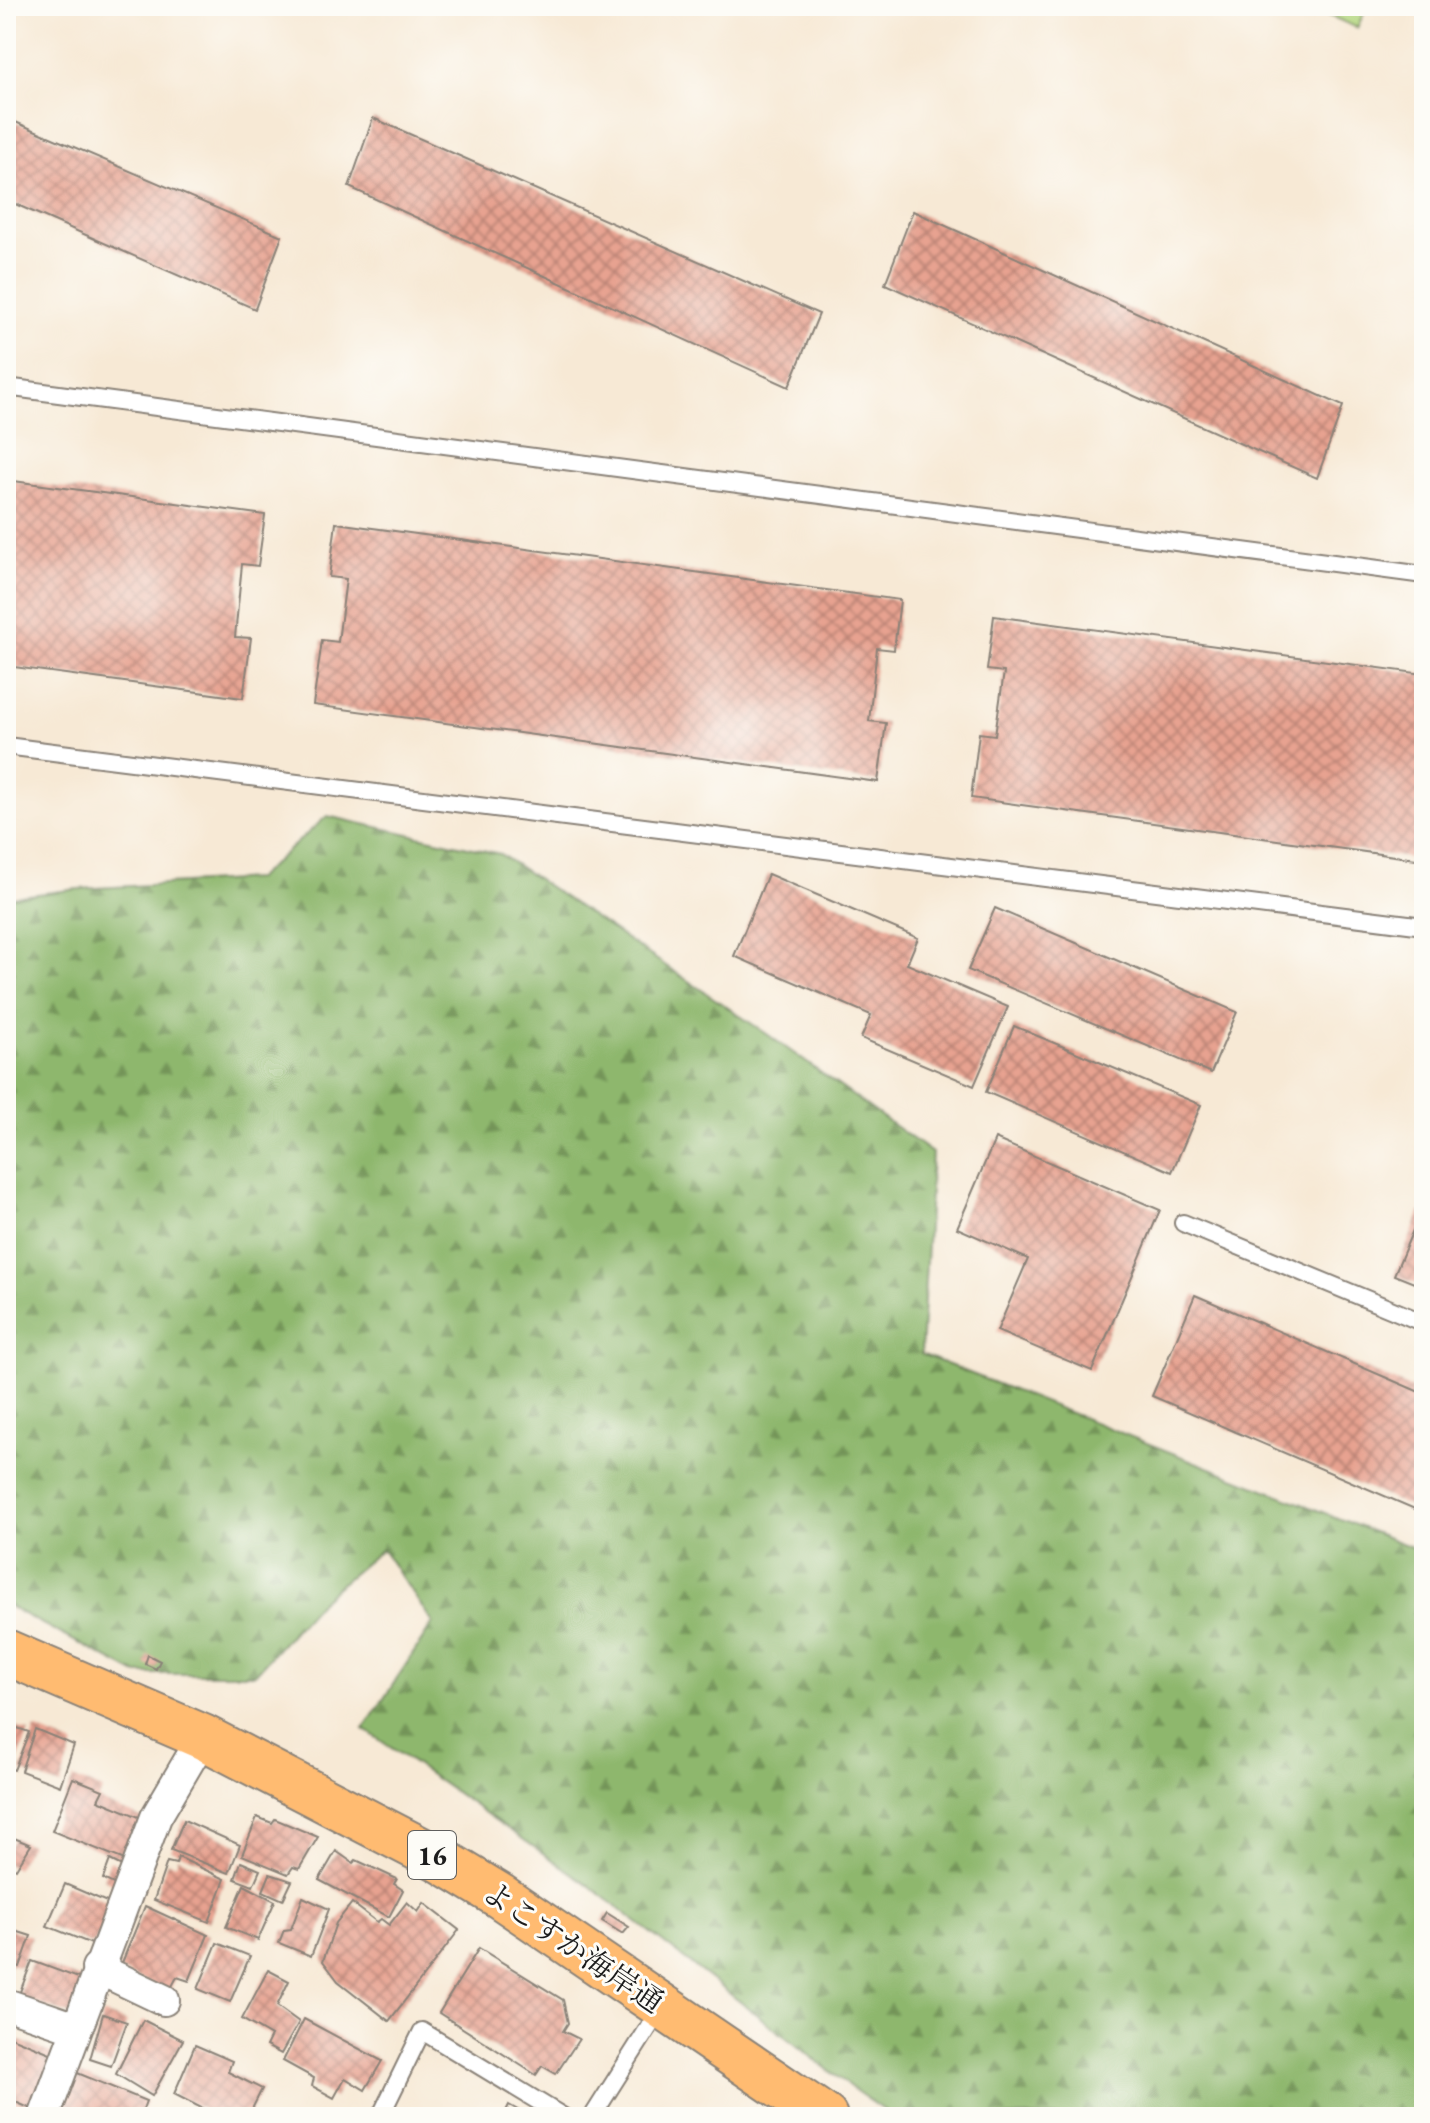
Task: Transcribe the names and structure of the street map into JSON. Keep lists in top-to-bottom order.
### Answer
{
  "streets": {
    "highway": ["16", "よこすか海岸通"]
  }
}
